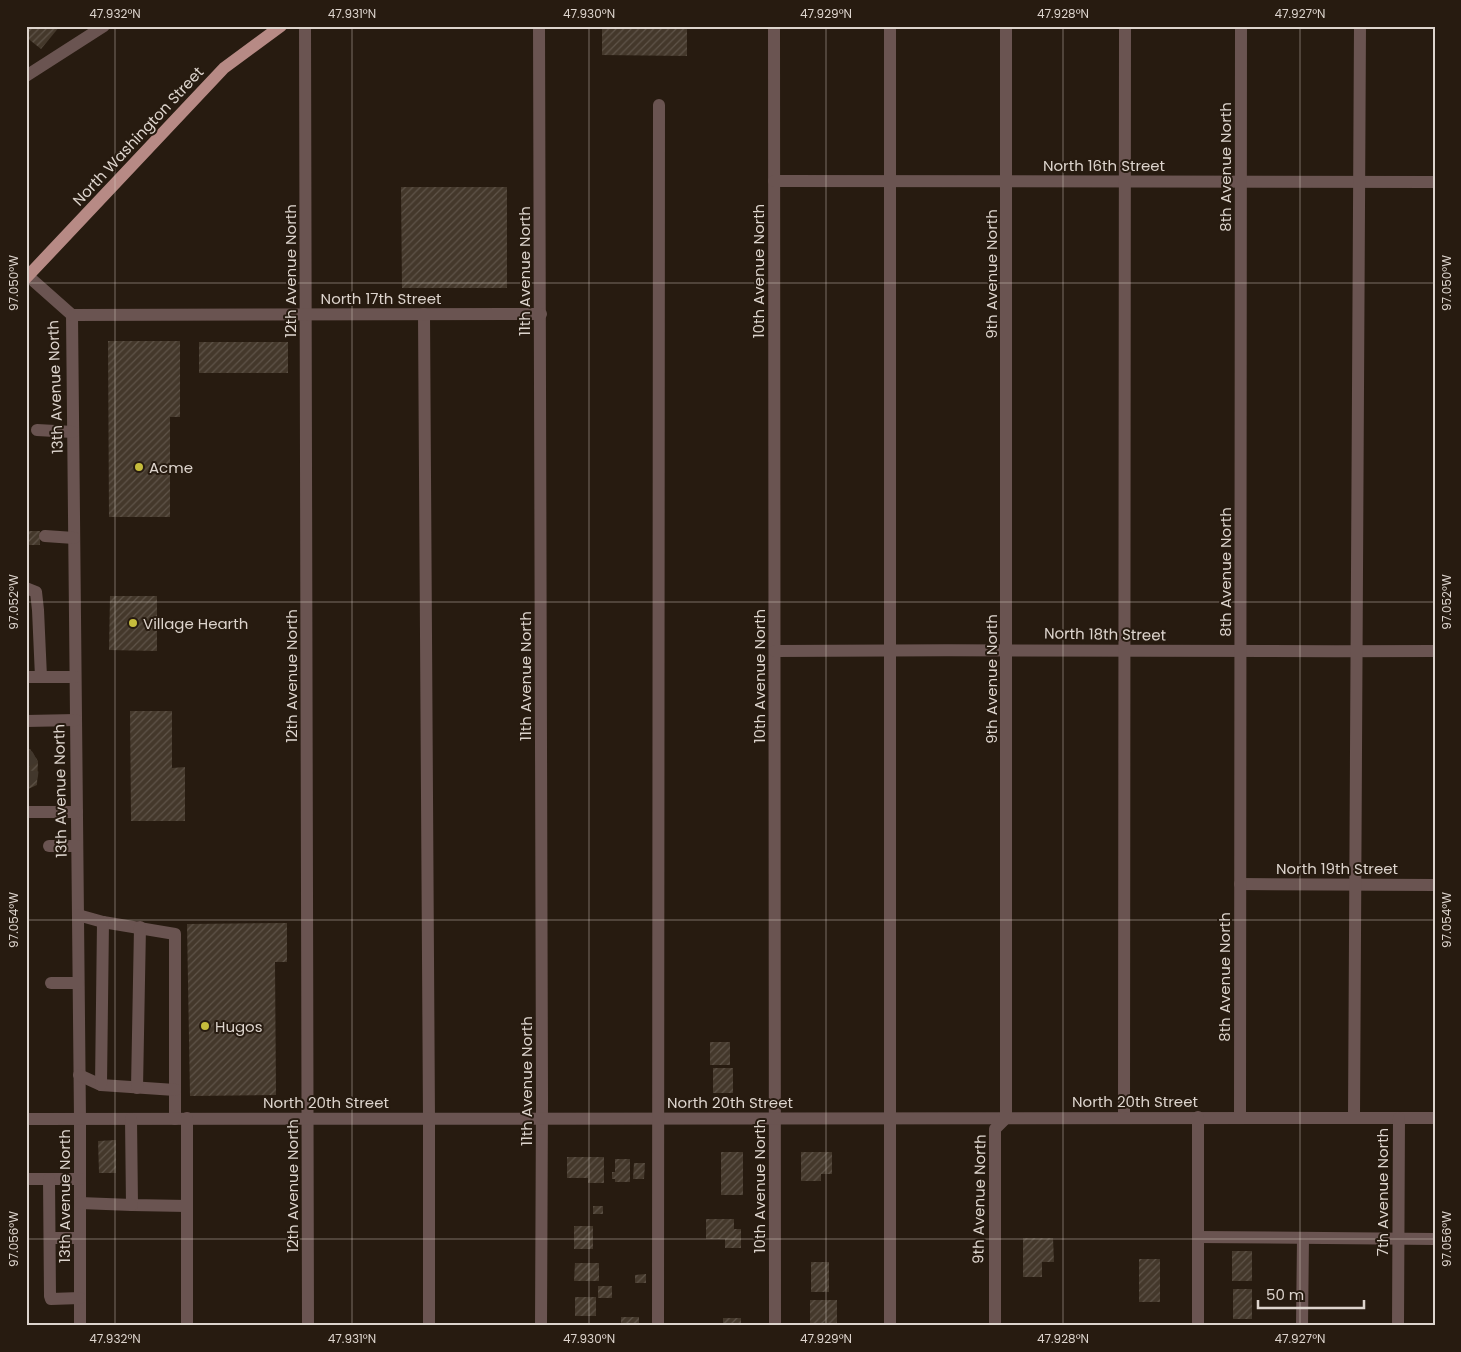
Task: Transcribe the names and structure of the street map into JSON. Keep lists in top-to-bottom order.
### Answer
{
  "streets": {
    "main road": ["North Washington Street"],
    "street": [
      "North 16th Street",
      "8th Avenue North",
      "12th Avenue North",
      "11th Avenue North",
      "10th Avenue North",
      "9th Avenue North",
      "North 17th Street",
      "13th Avenue North",
      "North 18th Street",
      "North 19th Street",
      "North 20th Street",
      "7th Avenue North"
    ]
  },
  "crossings": [
    ["North Washington Street", "13th Avenue North"],
    ["North 16th Street", "8th Avenue North"],
    ["North 16th Street", "10th Avenue North"],
    ["North 16th Street", "9th Avenue North"],
    ["8th Avenue North", "North 18th Street"],
    ["8th Avenue North", "North 19th Street"],
    ["8th Avenue North", "North 20th Street"],
    ["12th Avenue North", "North 17th Street"],
    ["12th Avenue North", "North 20th Street"],
    ["11th Avenue North", "North 17th Street"],
    ["11th Avenue North", "North 20th Street"],
    ["10th Avenue North", "North 18th Street"],
    ["10th Avenue North", "North 20th Street"],
    ["9th Avenue North", "North 18th Street"],
    ["9th Avenue North", "North 20th Street"],
    ["North 17th Street", "13th Avenue North"],
    ["13th Avenue North", "North 20th Street"],
    ["North 20th Street", "7th Avenue North"]
  ],
  "places": ["Acme", "Village Hearth", "Hugos"],
  "scale_bar": "50 m",
  "coordinates": [
    "47.932°N",
    "47.931°N",
    "47.930°N",
    "47.929°N",
    "47.928°N",
    "47.927°N",
    "97.050°W",
    "97.052°W",
    "97.054°W",
    "97.056°W"
  ]
}
